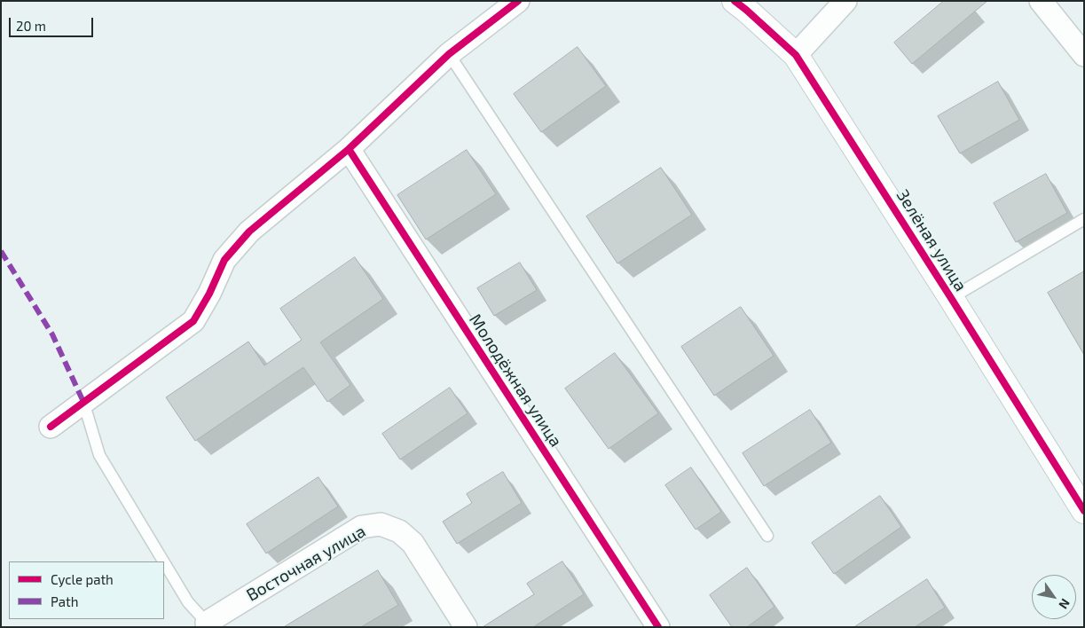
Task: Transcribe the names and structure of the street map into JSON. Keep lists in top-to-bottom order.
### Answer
{
  "streets": {
    "street": ["Зелёная улица", "Молодёжная улица", "Восточная улица"]
  },
  "legend": ["Cycle path", "Path"],
  "scale_bar": "20 m",
  "north": "bottom right"
}
